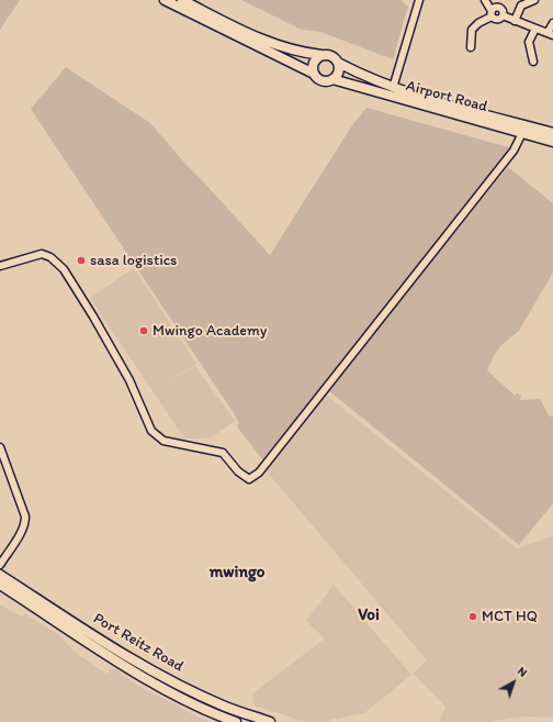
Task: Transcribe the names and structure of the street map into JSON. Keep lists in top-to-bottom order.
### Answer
{
  "streets": {
    "main road": ["Airport Road", "Port Reitz Road"]
  },
  "districts": ["mwingo", "Voi"],
  "places": ["sasa logistics", "Mwingo Academy", "MCT HQ"],
  "north": "top right"
}
